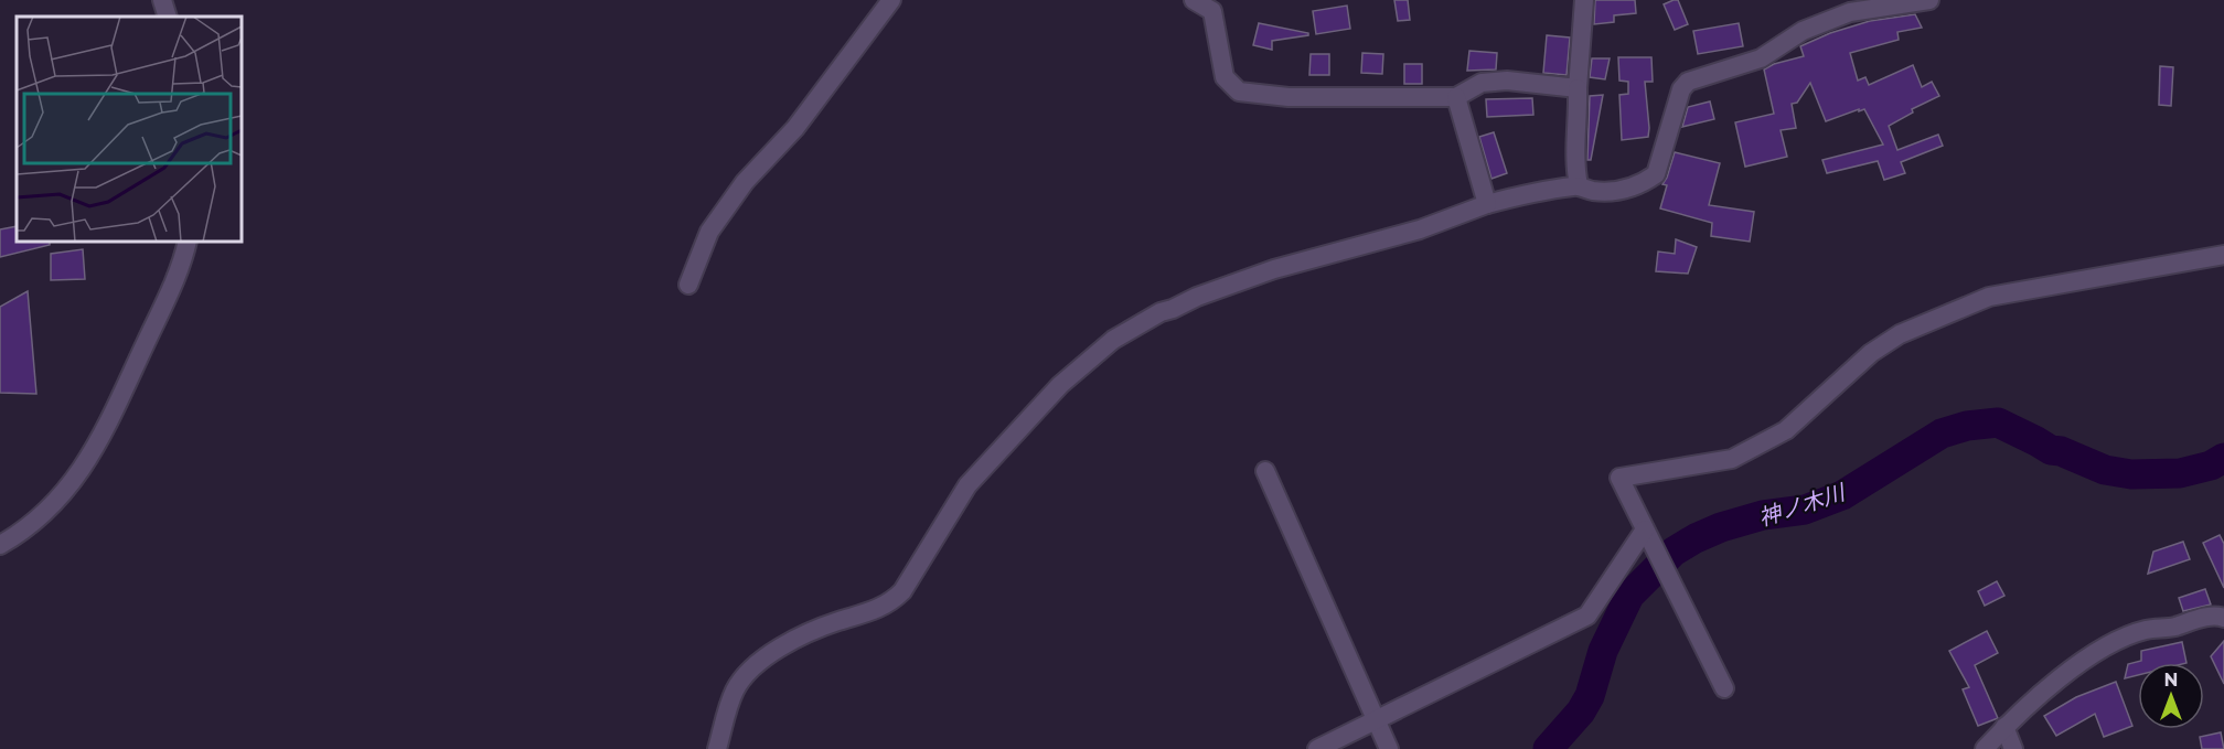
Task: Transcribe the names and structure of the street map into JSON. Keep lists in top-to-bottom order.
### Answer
{
  "water": ["神ノ木川"],
  "north": "top"
}
